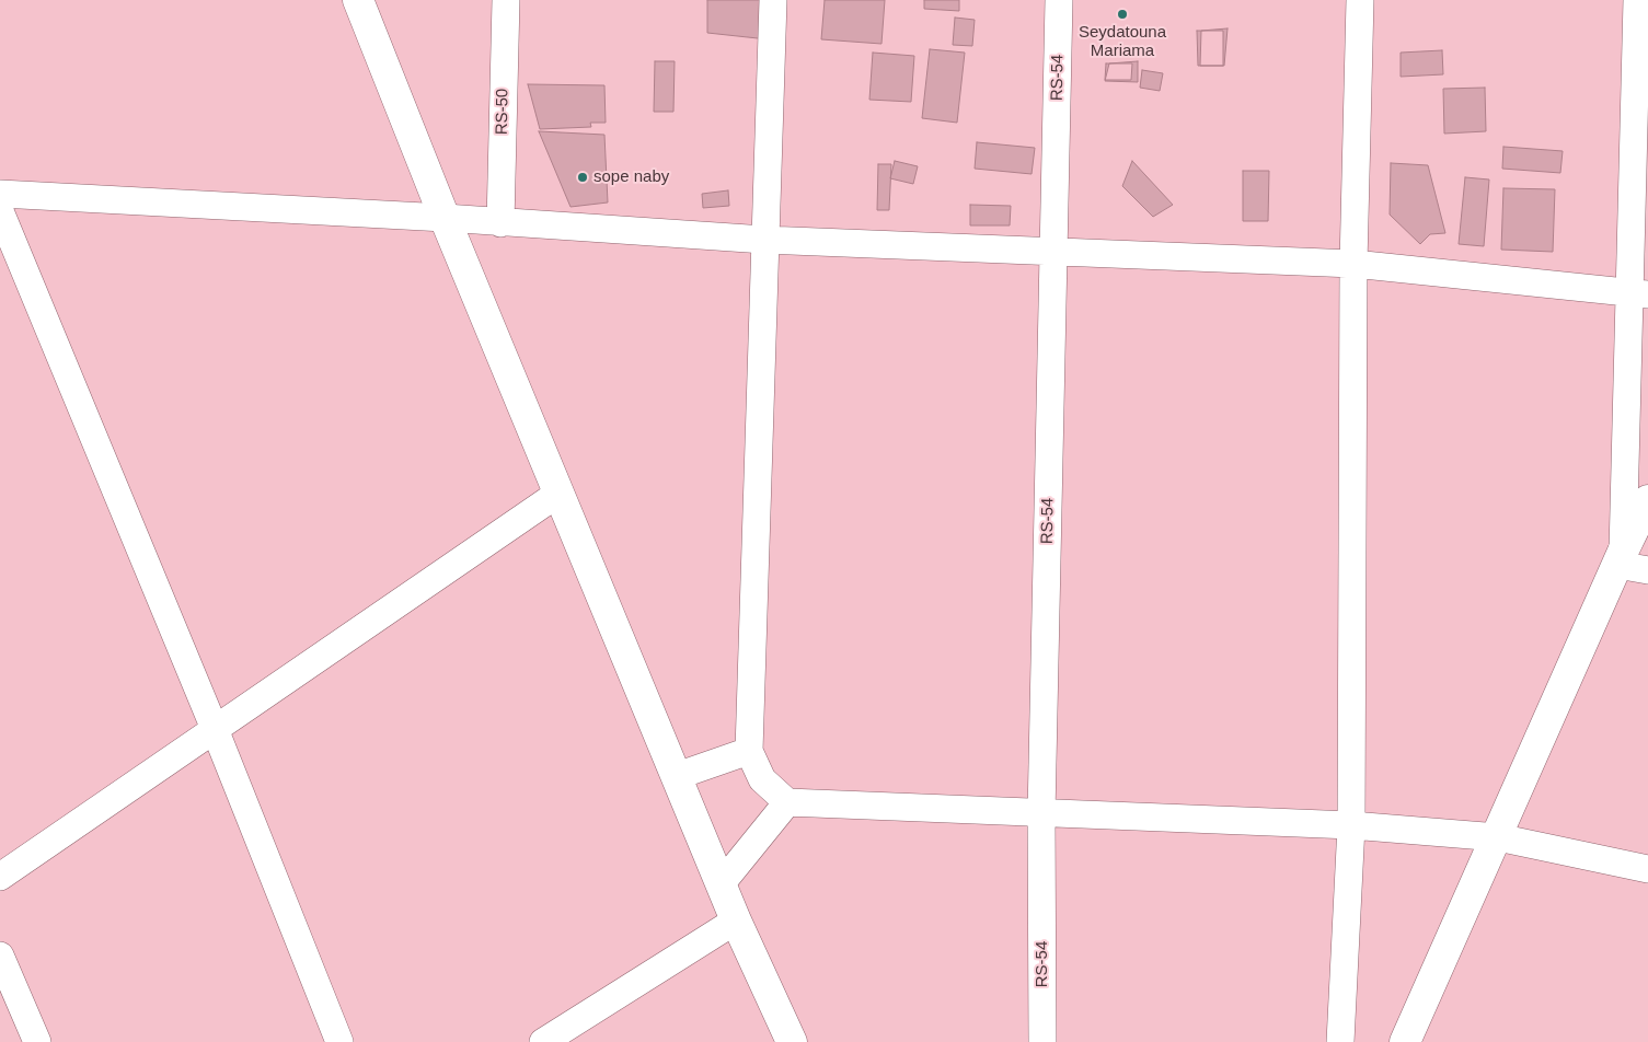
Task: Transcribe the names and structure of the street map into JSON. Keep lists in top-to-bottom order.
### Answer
{
  "streets": {
    "street": ["RS-54", "RS-50"]
  },
  "places": ["Seydatouna Mariama", "sope naby"]
}
